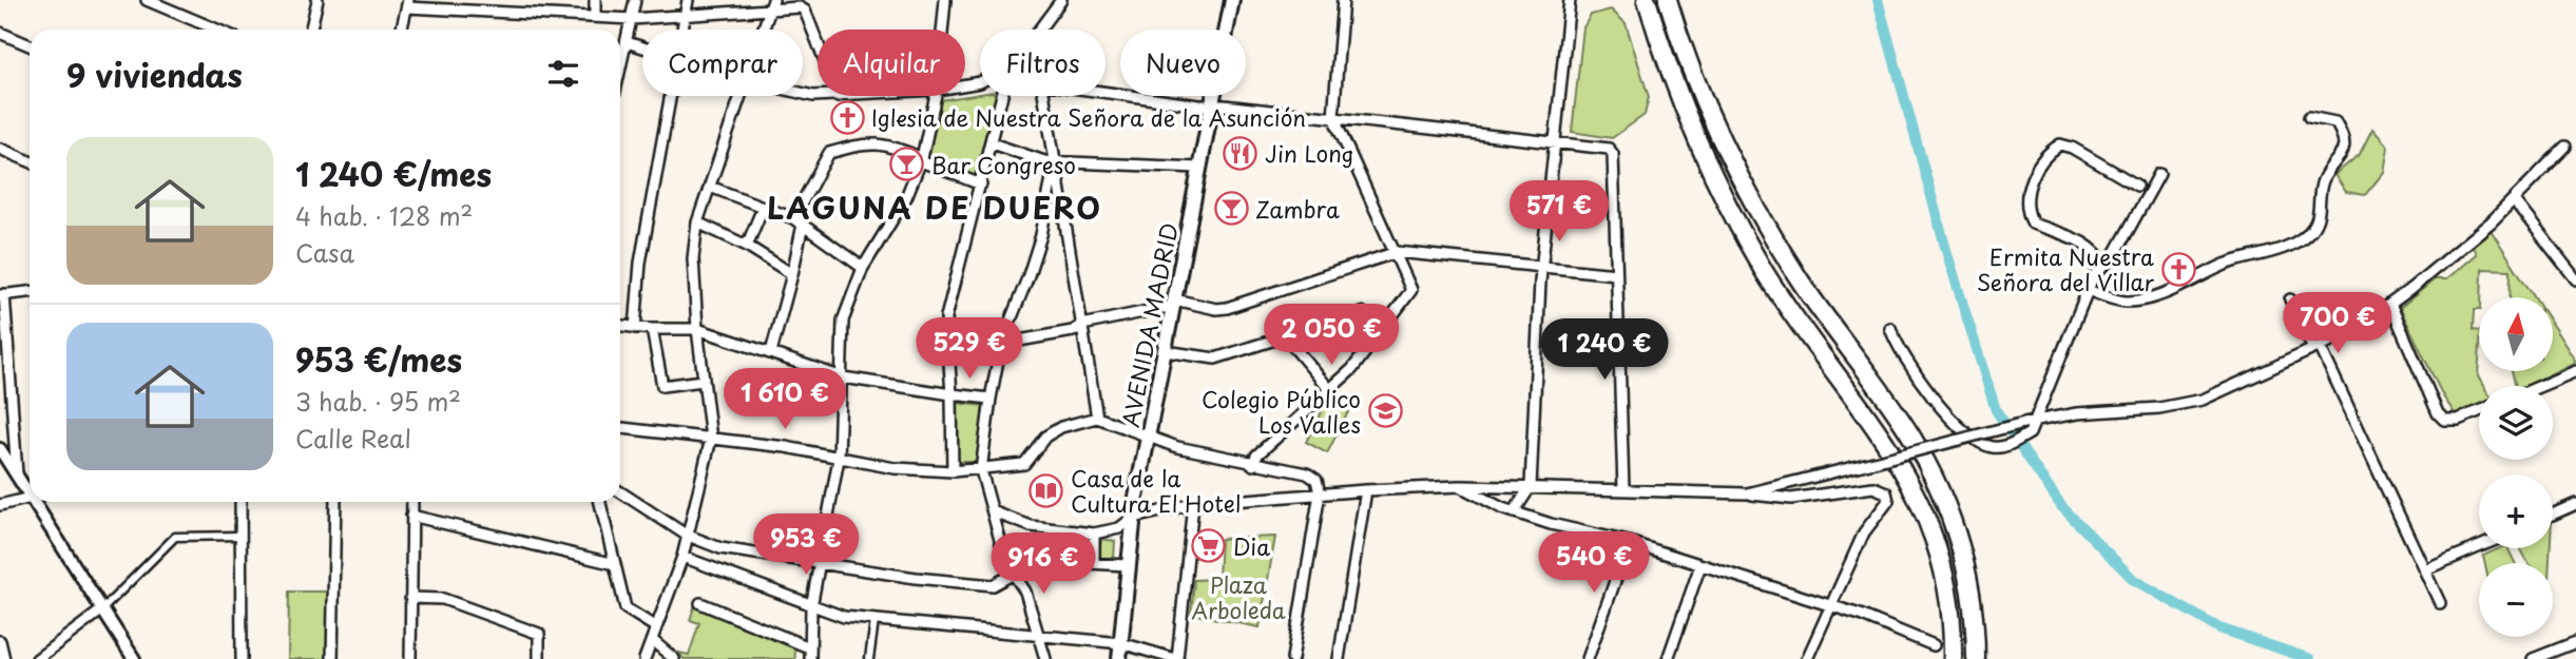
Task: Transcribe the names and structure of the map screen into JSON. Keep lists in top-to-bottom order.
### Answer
{
  "streets": {
    "main road": ["AVENIDA MADRID"]
  },
  "districts": ["LAGUNA DE DUERO"],
  "parks": ["Plaza Arboleda"],
  "places": {
    "church": ["Iglesia de Nuestra Señora de la Asunción", "Ermita Nuestra Señora del Villar"],
    "restaurant": ["Jin Long"],
    "bar": ["Bar Congreso", "Zambra"],
    "school or university": ["Colegio Público Los Valles"],
    "library": ["Casa de la Cultura El Hotel"],
    "supermarket": ["Dia"]
  },
  "north": "top",
  "page": {
    "chip": [
      "Comprar",
      "Alquilar",
      "Filtros",
      "Nuevo"
    ],
    "heading": "9 viviendas",
    "list": [
      {
        "name": "1 240 €/mes",
        "note": "4 hab. · 128 m² · Casa"
      },
      {
        "name": "953 €/mes",
        "note": "3 hab. · 95 m² · Calle Real"
      }
    ],
    "price": [
      "571 €",
      "700 €",
      "2 050 €",
      "529 €",
      "1 240 €",
      "1 610 €",
      "953 €",
      "540 €",
      "916 €"
    ],
    "map_buttons": ["+", "−"]
  }
}
